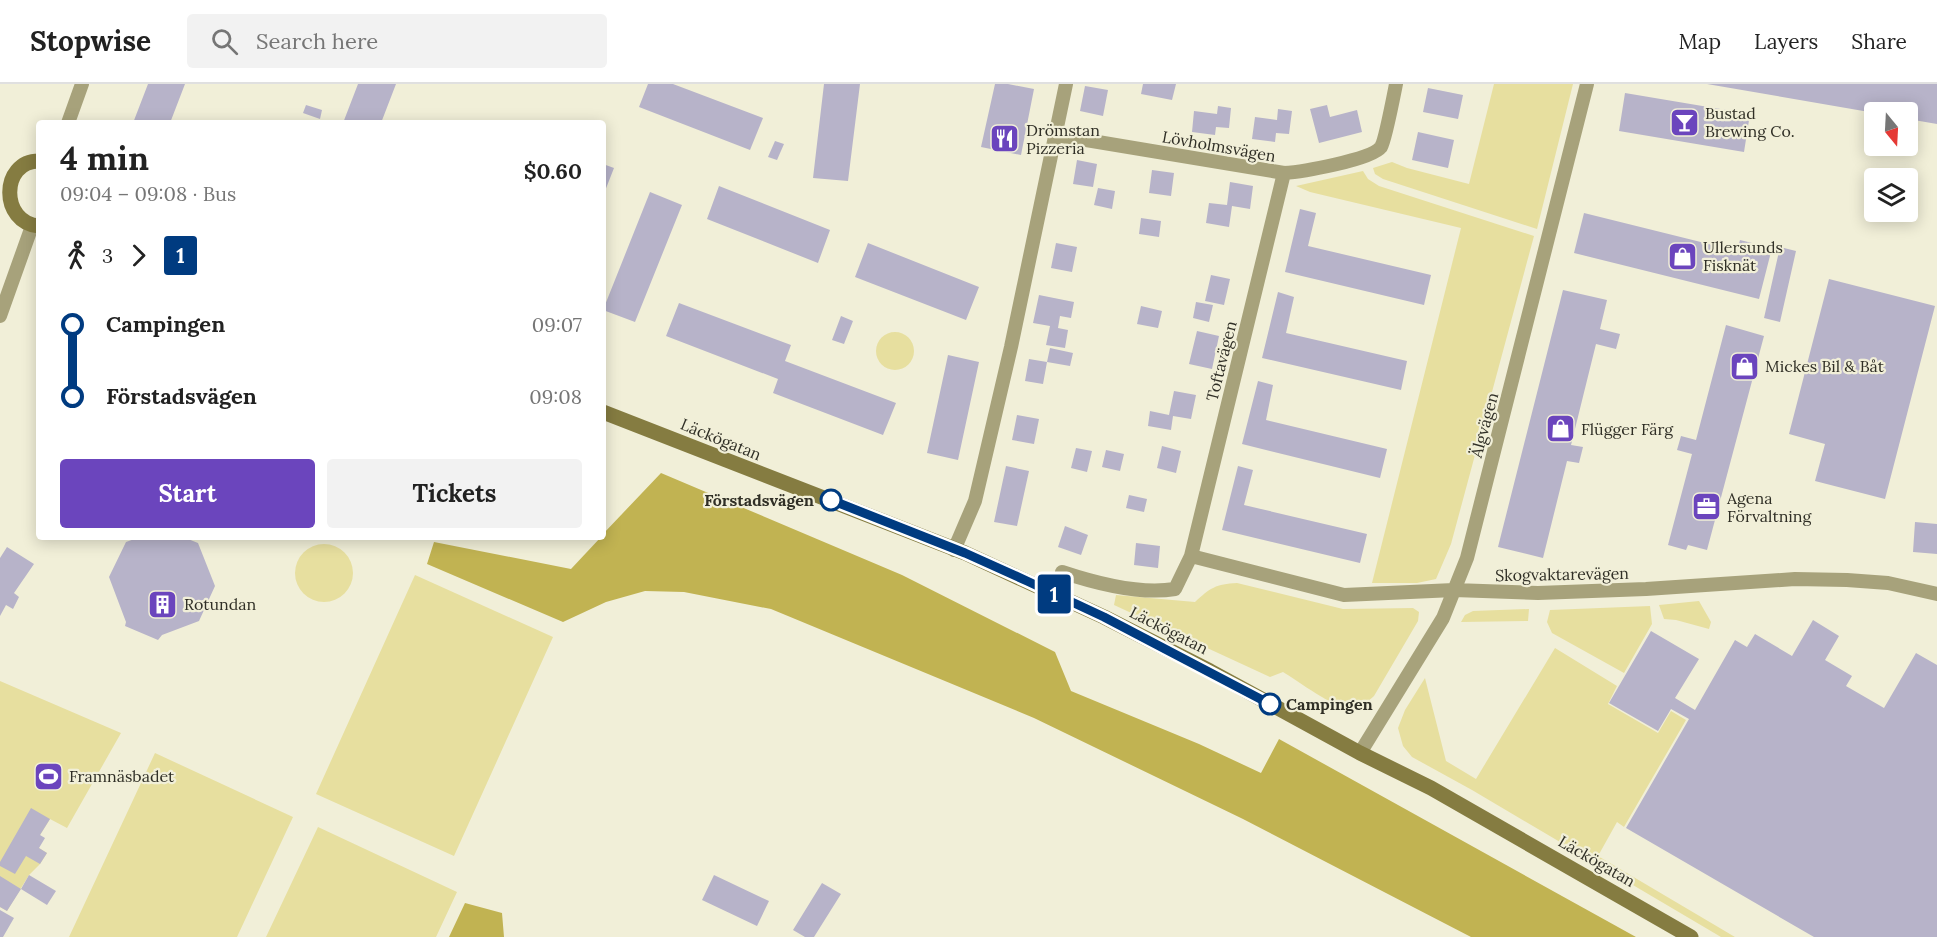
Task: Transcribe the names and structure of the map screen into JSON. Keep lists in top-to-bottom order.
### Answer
{
  "streets": {
    "main road": ["Läckögatan"],
    "street": [
      "Lövholmsvägen",
      "Toftavägen",
      "Älgvägen",
      "Skogvaktarevägen"
    ]
  },
  "crossings": [
    ["Lövholmsvägen", "Toftavägen"],
    ["Toftavägen", "Läckögatan"],
    ["Toftavägen", "Skogvaktarevägen"],
    ["Älgvägen", "Läckögatan"],
    ["Älgvägen", "Skogvaktarevägen"],
    ["Läckögatan", "Skogvaktarevägen"]
  ],
  "places": {
    "bar": ["Bustad Brewing Co."],
    "restaurant": ["Drömstan Pizzeria"],
    "shop": ["Ullersunds Fisknät", "Mickes Bil & Båt", "Flügger Färg"],
    "other": ["Förstadsvägen", "Campingen"],
    "office": ["Agena Förvaltning"],
    "building": ["Rotundan"],
    "sports": ["Framnäsbadet"]
  },
  "lines": ["bus line 1"],
  "north": "bottom",
  "page": {
    "header": "Stopwise",
    "search": "Search here",
    "nav": ["Map", "Layers", "Share"],
    "on_map": "1",
    "heading": ["4 min", "09:04 – 09:08 · Bus", "$0.60"],
    "legs": ["3", "1"],
    "list": [
      {
        "name": "Campingen",
        "value": "09:07"
      },
      {
        "name": "Förstadsvägen",
        "value": "09:08"
      }
    ],
    "buttons": ["Start", "Tickets"]
  }
}
